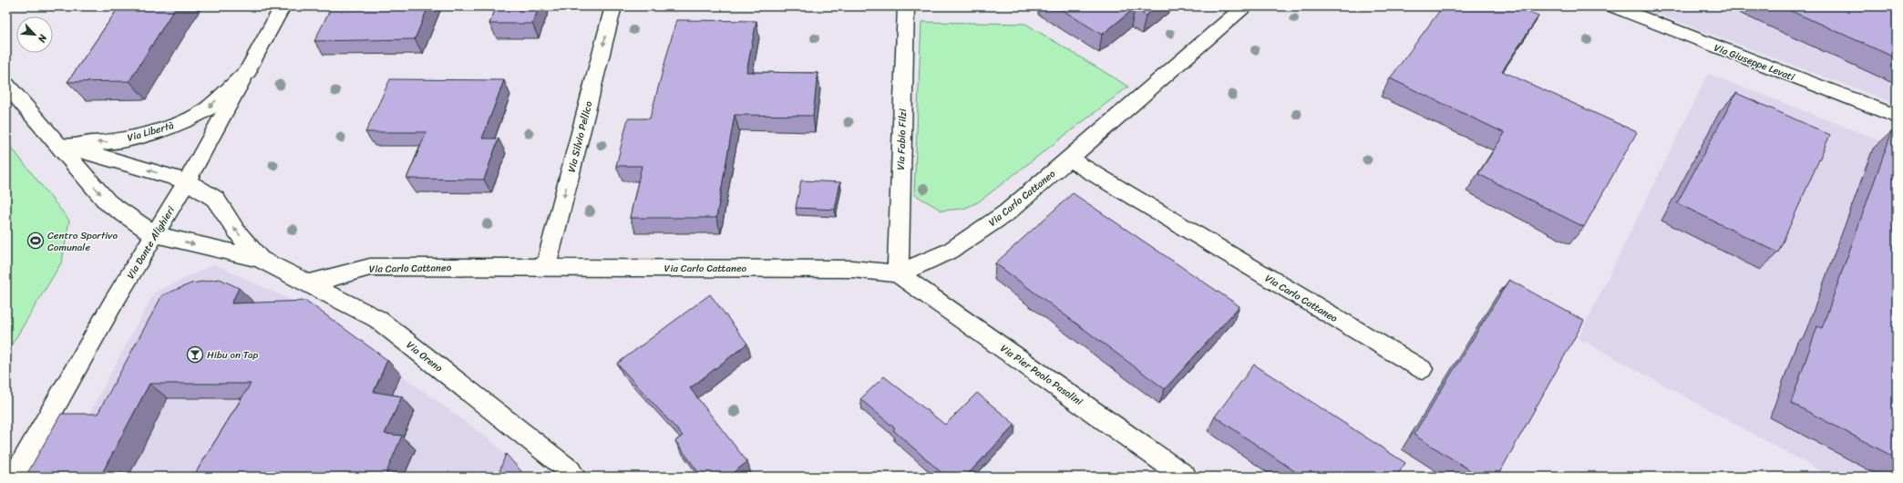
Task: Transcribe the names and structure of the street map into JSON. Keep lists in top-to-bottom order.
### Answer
{
  "streets": {
    "street": [
      "Via Giuseppe Levati",
      "Via Libertà",
      "Via Silvio Pellico",
      "Via Fabio Filzi",
      "Via Carlo Cattaneo",
      "Via Dante Alighieri",
      "Via Oreno",
      "Via Pier Paolo Pasolini"
    ]
  },
  "crossings": [
    ["Via Libertà", "Via Dante Alighieri"],
    ["Via Silvio Pellico", "Via Carlo Cattaneo"],
    ["Via Fabio Filzi", "Via Carlo Cattaneo"],
    ["Via Fabio Filzi", "Via Pier Paolo Pasolini"],
    ["Via Carlo Cattaneo", "Via Oreno"],
    ["Via Carlo Cattaneo", "Via Pier Paolo Pasolini"],
    ["Via Dante Alighieri", "Via Oreno"]
  ],
  "one_way": ["Via Libertà", "Via Silvio Pellico"],
  "places": {
    "sports": ["Centro Sportivo Comunale"],
    "bar": ["Hibu on Tap"]
  },
  "north": "bottom right"
}
